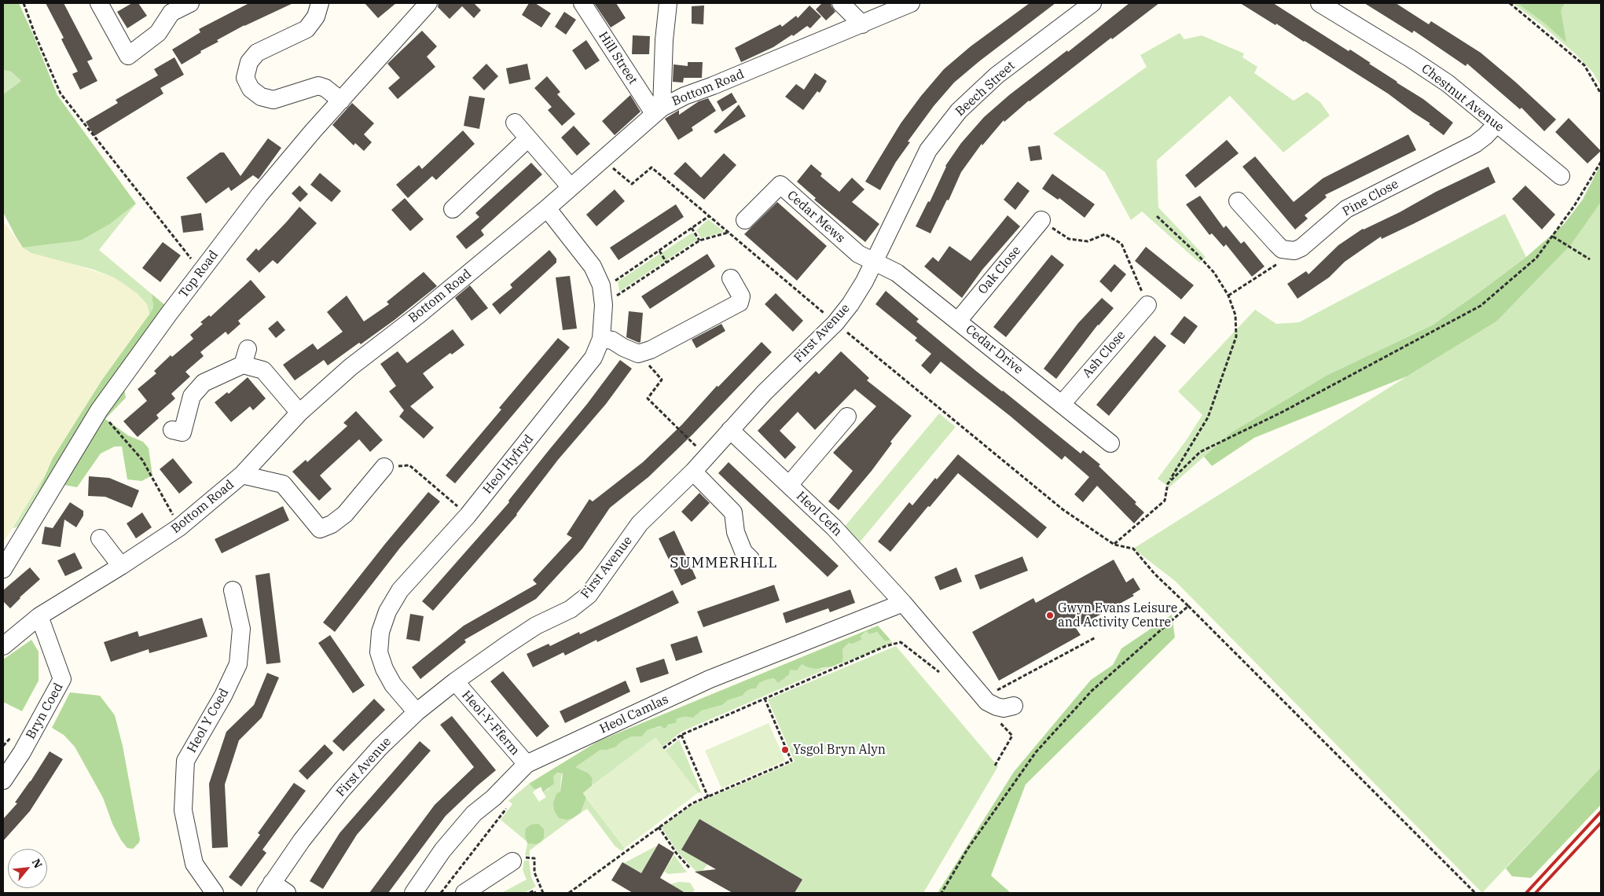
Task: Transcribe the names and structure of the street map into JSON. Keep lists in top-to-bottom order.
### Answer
{
  "streets": {
    "street": [
      "Hill Street",
      "Bottom Road",
      "Beech Street",
      "Chestnut Avenue",
      "Pine Close",
      "Cedar Mews",
      "Oak Close",
      "Top Road",
      "First Avenue",
      "Cedar Drive",
      "Ash Close",
      "Heol Hyfryd",
      "Heol Cefn",
      "Bryn Coed",
      "Heol Camlas",
      "Heol Y Coed",
      "Heol-Y-Fferm"
    ]
  },
  "crossings": [
    ["Hill Street", "Bottom Road"],
    ["Bottom Road", "Heol Hyfryd"],
    ["Bottom Road", "Bryn Coed"],
    ["Beech Street", "Cedar Mews"],
    ["Beech Street", "First Avenue"],
    ["Beech Street", "Cedar Drive"],
    ["Chestnut Avenue", "Pine Close"],
    ["Cedar Mews", "First Avenue"],
    ["Cedar Mews", "Cedar Drive"],
    ["Oak Close", "Cedar Drive"],
    ["First Avenue", "Cedar Drive"],
    ["First Avenue", "Heol Hyfryd"],
    ["First Avenue", "Heol Cefn"],
    ["First Avenue", "Heol-Y-Fferm"],
    ["Cedar Drive", "Ash Close"],
    ["Heol Cefn", "Heol Camlas"],
    ["Heol Camlas", "Heol-Y-Fferm"]
  ],
  "districts": ["SUMMERHILL"],
  "places": ["Gwyn Evans Leisure and Activity Centre", "Ysgol Bryn Alyn"],
  "north": "top right"
}
